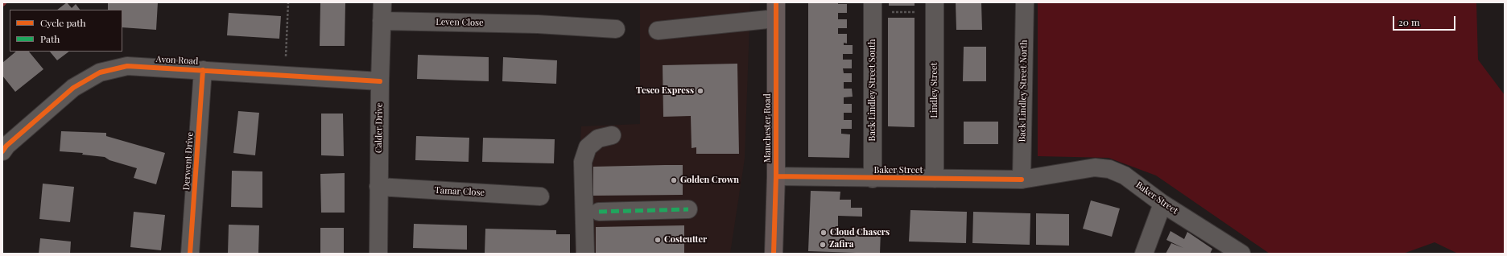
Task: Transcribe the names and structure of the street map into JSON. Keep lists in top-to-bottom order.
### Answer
{
  "streets": {
    "main road": ["Manchester Road"],
    "street": [
      "Leven Close",
      "Avon Road",
      "Back Lindley Street South",
      "Lindley Street",
      "Back Lindley Street North",
      "Calder Drive",
      "Derwent Drive",
      "Baker Street",
      "Tamar Close"
    ]
  },
  "crossings": [
    ["Leven Close", "Calder Drive"],
    ["Avon Road", "Calder Drive"],
    ["Avon Road", "Derwent Drive"],
    ["Back Lindley Street South", "Baker Street"],
    ["Lindley Street", "Baker Street"],
    ["Back Lindley Street North", "Baker Street"],
    ["Calder Drive", "Tamar Close"],
    ["Manchester Road", "Baker Street"]
  ],
  "places": [
    "Tesco Express",
    "Golden Crown",
    "Cloud Chasers",
    "Costcutter",
    "Zafira"
  ],
  "legend": ["Cycle path", "Path"],
  "scale_bar": "20 m"
}
